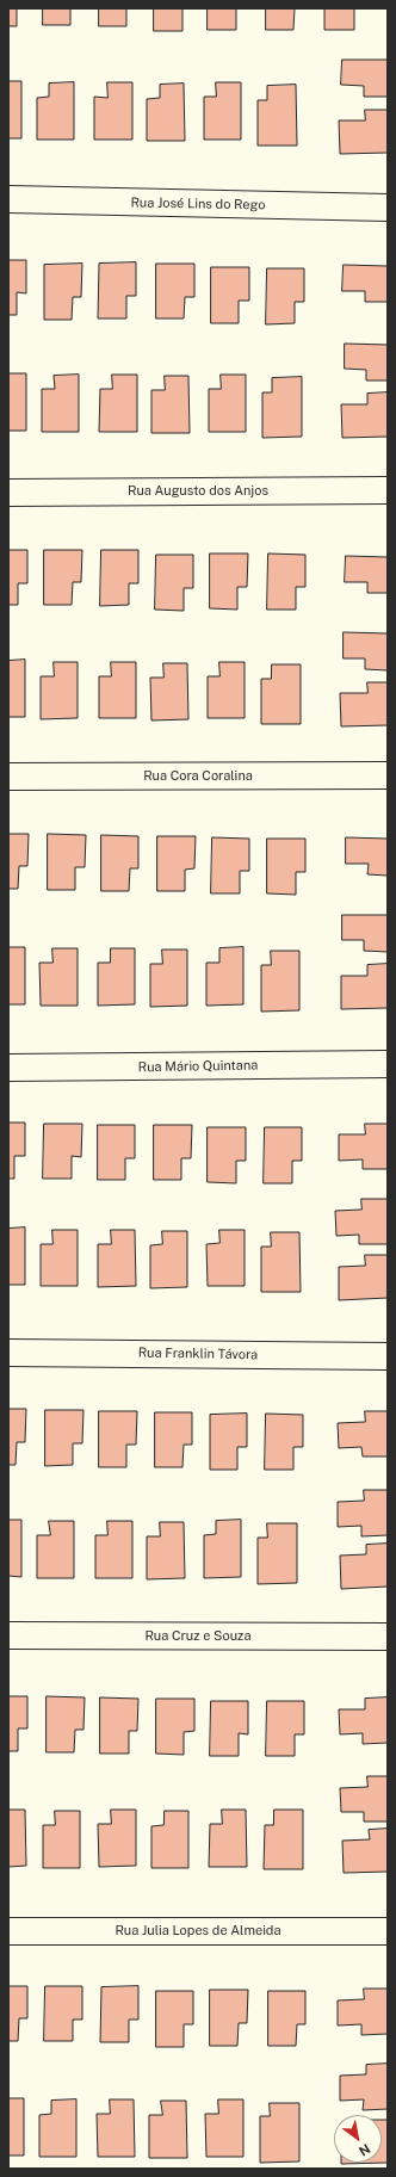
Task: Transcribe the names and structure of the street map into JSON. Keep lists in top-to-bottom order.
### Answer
{
  "streets": {
    "street": [
      "Rua José Lins do Rego",
      "Rua Augusto dos Anjos",
      "Rua Cora Coralina",
      "Rua Mário Quintana",
      "Rua Franklin Távora",
      "Rua Cruz e Souza",
      "Rua Julia Lopes de Almeida"
    ]
  },
  "north": "bottom right"
}
